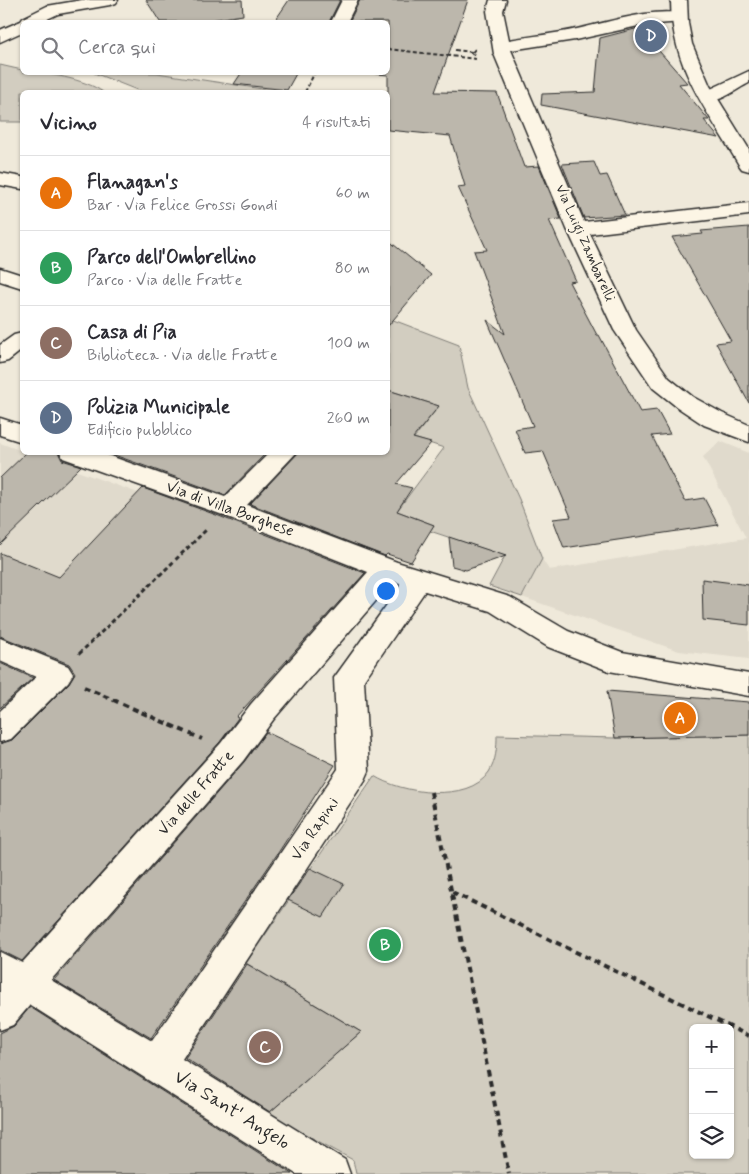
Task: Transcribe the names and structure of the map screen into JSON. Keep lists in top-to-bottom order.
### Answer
{
  "streets": {
    "street": [
      "Via Luigi Zambarelli",
      "Via di Villa Borghese",
      "Via delle Fratte",
      "Via Rapini",
      "Via Sant' Angelo"
    ]
  },
  "crossings": [
    ["Via di Villa Borghese", "Via delle Fratte"],
    ["Via di Villa Borghese", "Via Rapini"],
    ["Via delle Fratte", "Via Sant' Angelo"],
    ["Via Rapini", "Via Sant' Angelo"]
  ],
  "page": {
    "pins": [
      "D",
      "A",
      "B",
      "C"
    ],
    "search": "Cerca qui",
    "heading": ["Vicino", "4 risultati"],
    "list": [
      {
        "mark": "A",
        "name": "Flanagan's",
        "note": "Bar · Via Felice Grossi Gondi",
        "value": "60 m"
      },
      {
        "mark": "B",
        "name": "Parco dell'Ombrellino",
        "note": "Parco · Via delle Fratte",
        "value": "80 m"
      },
      {
        "mark": "C",
        "name": "Casa di Pia",
        "note": "Biblioteca · Via delle Fratte",
        "value": "100 m"
      },
      {
        "mark": "D",
        "name": "Polizia Municipale",
        "note": "Edificio pubblico",
        "value": "260 m"
      }
    ],
    "map_buttons": ["+", "−"]
  }
}
